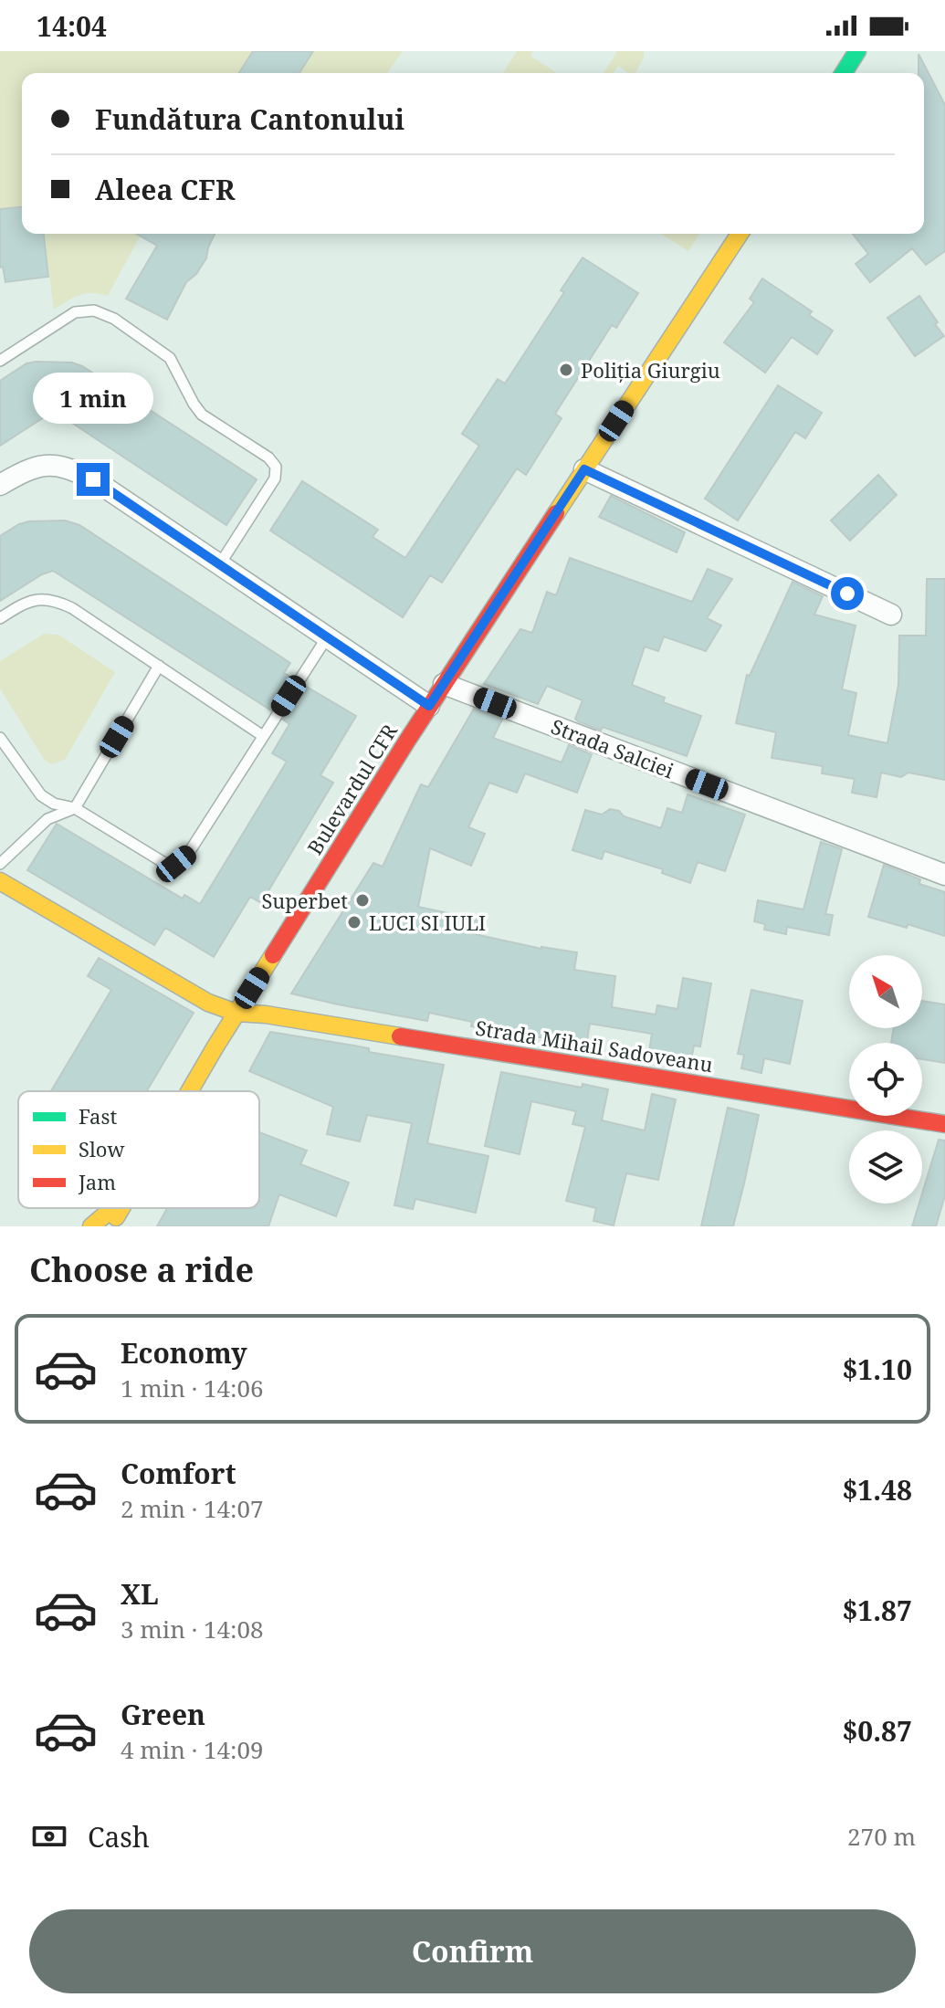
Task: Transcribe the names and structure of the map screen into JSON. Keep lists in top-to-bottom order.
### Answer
{
  "streets": {
    "main road": ["Bulevardul CFR", "Strada Mihail Sadoveanu"],
    "street": ["Strada Salciei"]
  },
  "crossings": [
    ["Strada Salciei", "Bulevardul CFR"],
    ["Bulevardul CFR", "Strada Mihail Sadoveanu"]
  ],
  "places": ["Poliția Giurgiu", "Superbet", "LUCI SI IULI"],
  "legend": ["Fast", "Slow", "Jam"],
  "north": "top left",
  "page": {
    "status": "14:04",
    "banner": ["Fundătura Cantonului", "Aleea CFR"],
    "bubble": "1 min",
    "heading": "Choose a ride",
    "list": [
      {
        "name": "Economy",
        "note": "1 min · 14:06",
        "value": "$1.10"
      },
      {
        "name": "Comfort",
        "note": "2 min · 14:07",
        "value": "$1.48"
      },
      {
        "name": "XL",
        "note": "3 min · 14:08",
        "value": "$1.87"
      },
      {
        "name": "Green",
        "note": "4 min · 14:09",
        "value": "$0.87"
      }
    ],
    "pay": ["Cash", "270 m"],
    "buttons": "Confirm"
  }
}
